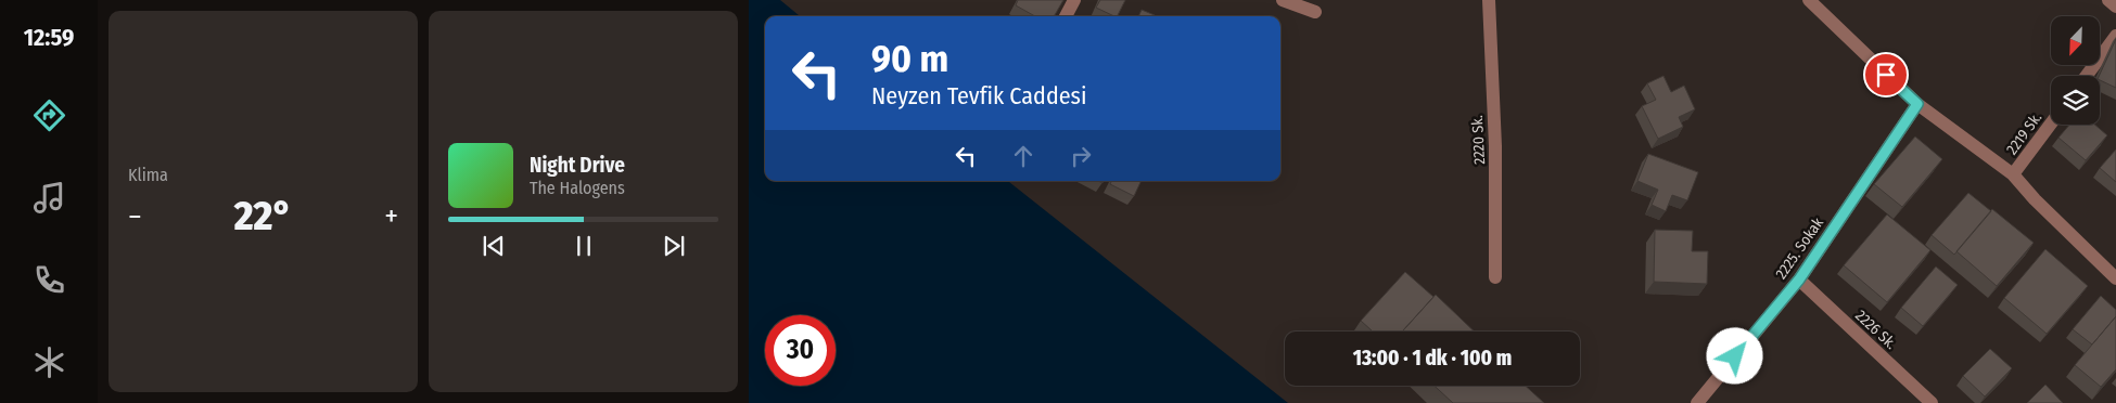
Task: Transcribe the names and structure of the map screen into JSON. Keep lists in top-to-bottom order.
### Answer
{
  "streets": {
    "street": [
      "2219 Sk.",
      "2220 Sk.",
      "2225. Sokak",
      "2226 Sk."
    ]
  },
  "crossings": [
    ["2225. Sokak", "2226 Sk."]
  ],
  "north": "bottom left",
  "page": {
    "tabs": "12:59",
    "tile": "Klima",
    "turn": ["90 m", "Neyzen Tevfik Caddesi"],
    "song": ["Night Drive", "The Halogens"],
    "heat": ["−", "22°", "+"],
    "limit": "30",
    "trip": "13:00 · 1 dk · 100 m"
  }
}
